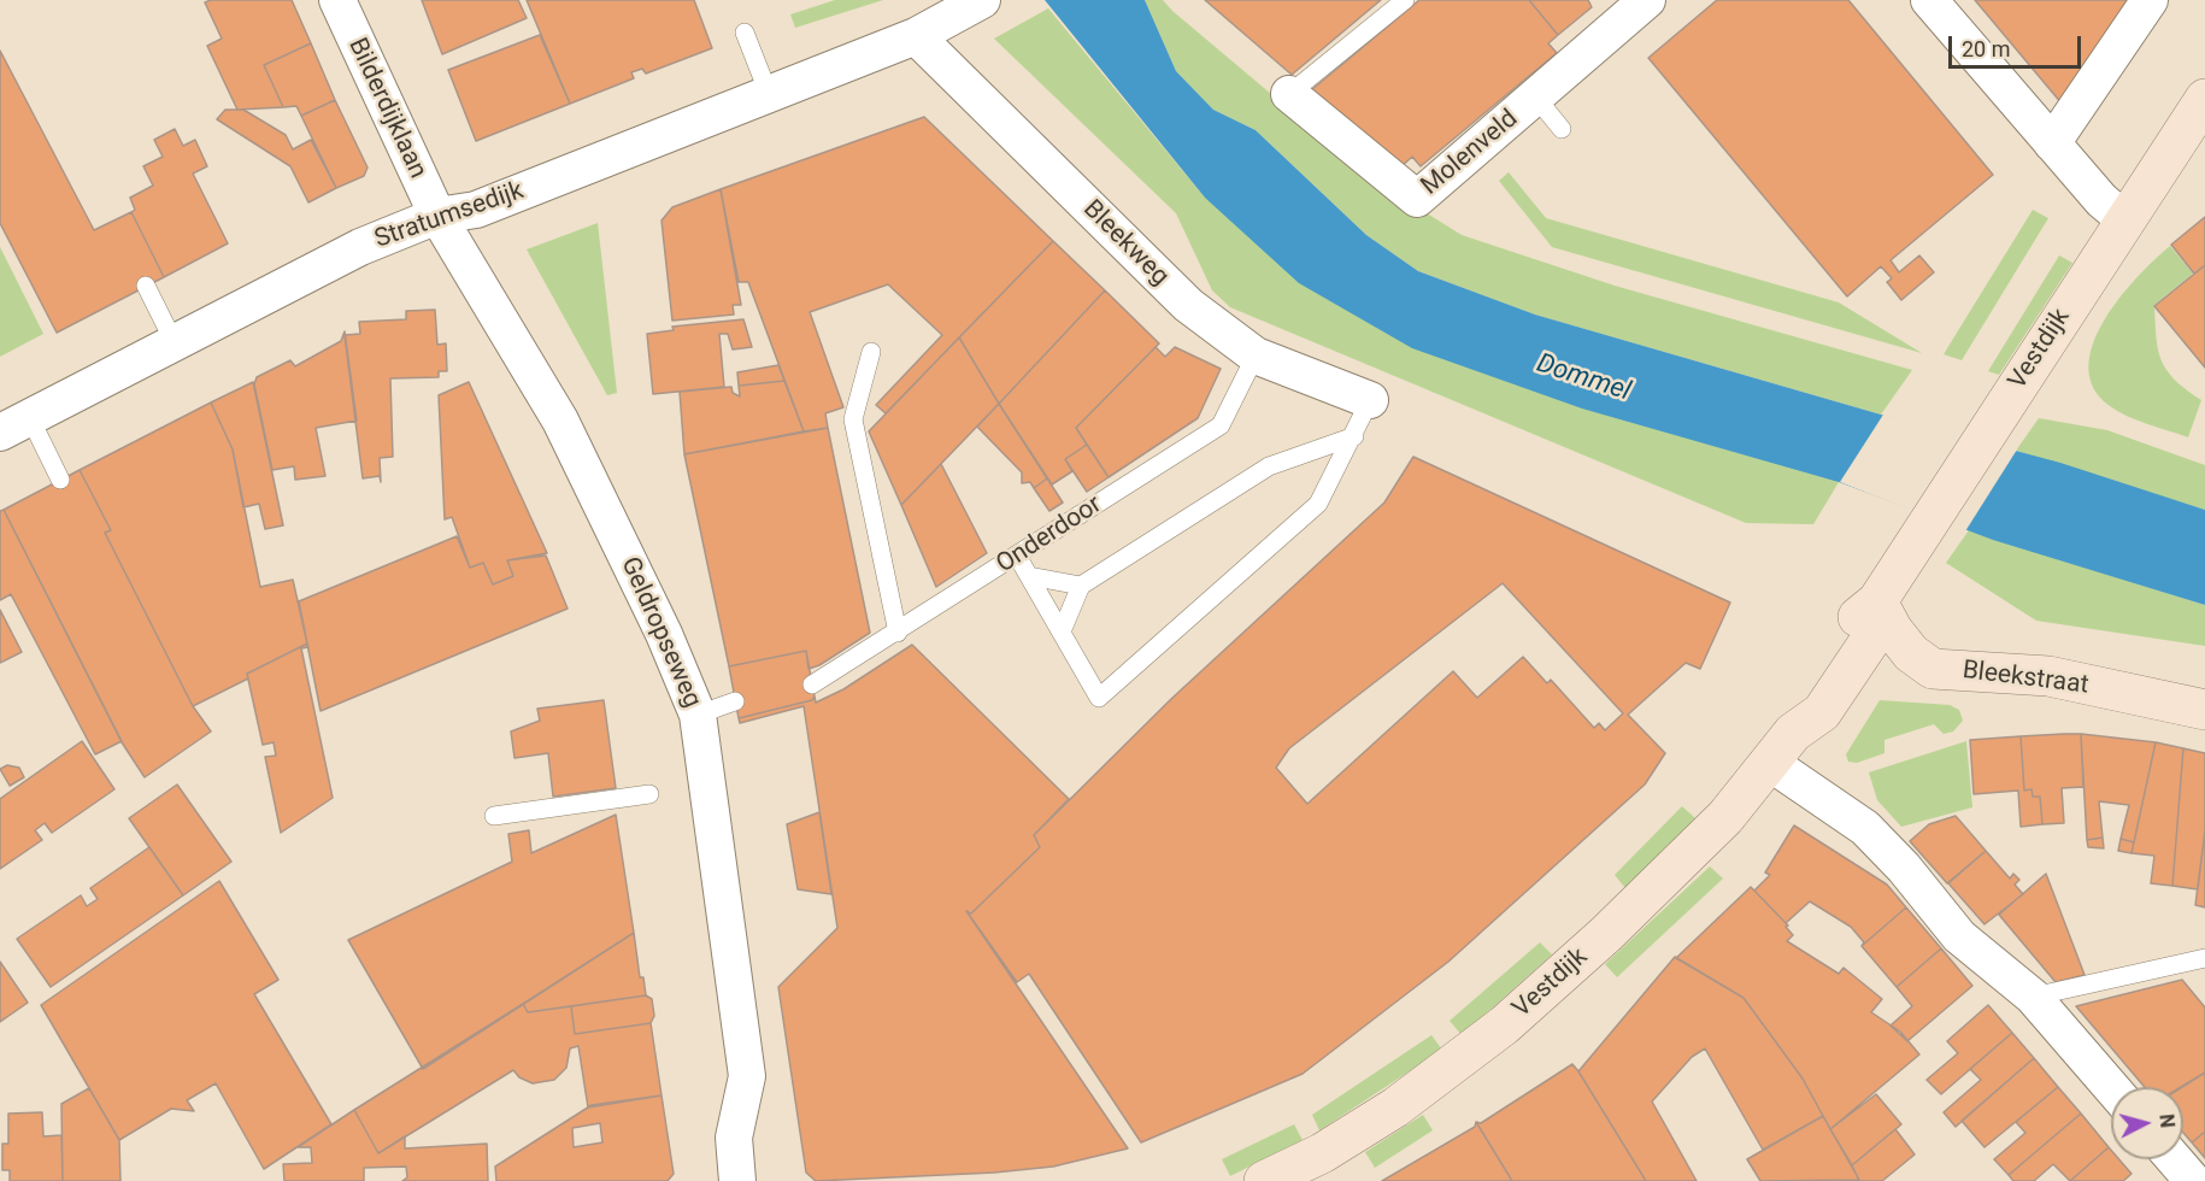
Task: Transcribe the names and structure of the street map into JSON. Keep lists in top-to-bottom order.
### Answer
{
  "streets": {
    "street": [
      "Bilderdijklaan",
      "Molenveld",
      "Stratumsedijk",
      "Bleekweg",
      "Vestdijk",
      "Geldropseweg",
      "Bleekstraat"
    ],
    "lane": ["Onderdoor"]
  },
  "crossings": [
    ["Bilderdijklaan", "Stratumsedijk"],
    ["Bilderdijklaan", "Geldropseweg"],
    ["Stratumsedijk", "Bleekweg"],
    ["Stratumsedijk", "Geldropseweg"],
    ["Bleekweg", "Onderdoor"],
    ["Vestdijk", "Bleekstraat"]
  ],
  "water": ["Dommel"],
  "scale_bar": "20 m",
  "north": "right"
}
